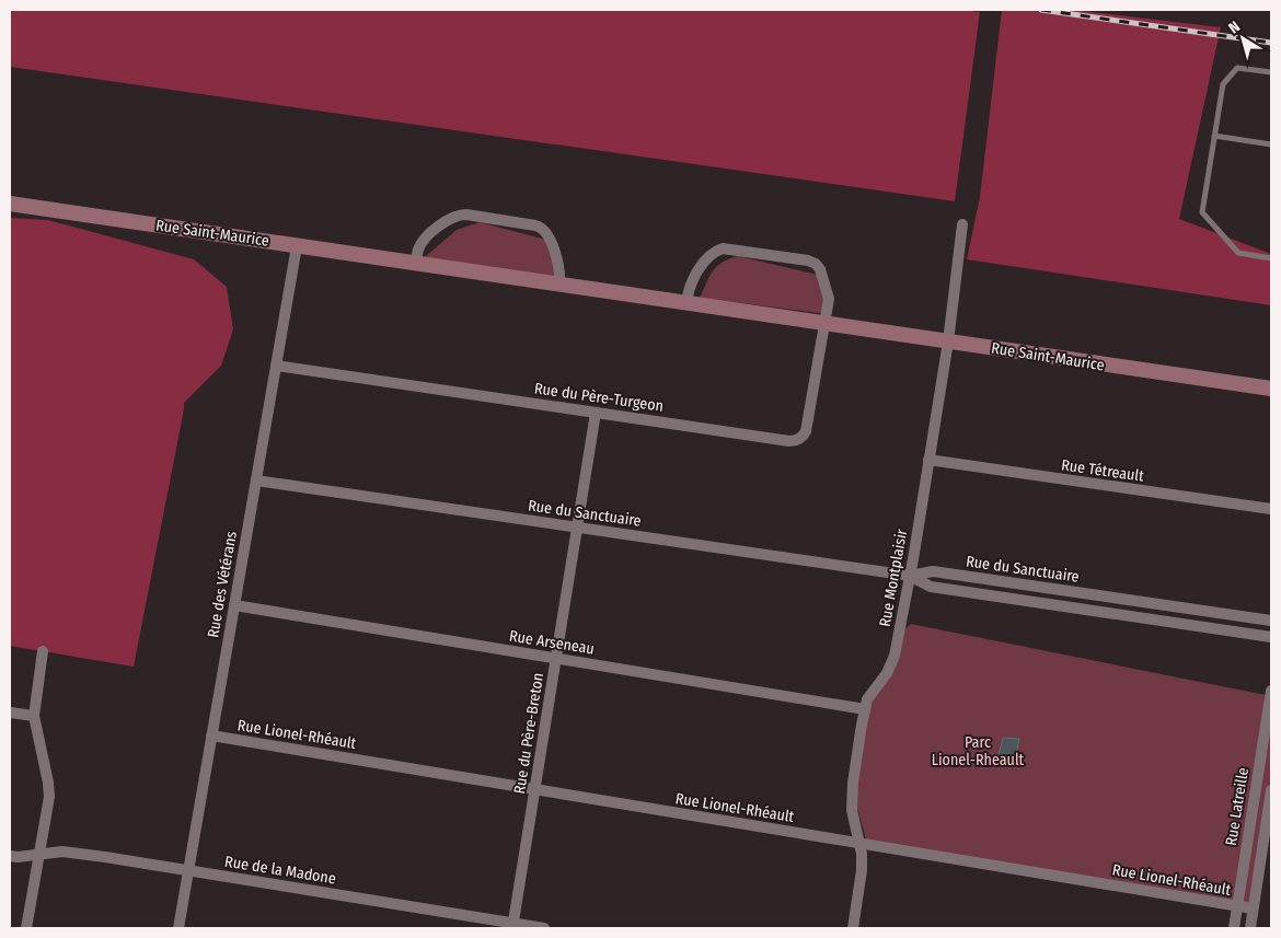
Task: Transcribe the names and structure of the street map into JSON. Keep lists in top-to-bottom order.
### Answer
{
  "streets": {
    "street": [
      "Rue Saint-Maurice",
      "Rue du Père-Turgeon",
      "Rue Tétreault",
      "Rue du Sanctuaire",
      "Rue Montplaisir",
      "Rue des Vétérans",
      "Rue Arseneau",
      "Rue du Père-Breton",
      "Rue Lionel-Rhéault",
      "Rue Latreille",
      "Rue de la Madone"
    ]
  },
  "crossings": [
    ["Rue Saint-Maurice", "Rue du Père-Turgeon"],
    ["Rue Saint-Maurice", "Rue Montplaisir"],
    ["Rue Saint-Maurice", "Rue des Vétérans"],
    ["Rue du Père-Turgeon", "Rue des Vétérans"],
    ["Rue du Père-Turgeon", "Rue du Père-Breton"],
    ["Rue Tétreault", "Rue Montplaisir"],
    ["Rue du Sanctuaire", "Rue Montplaisir"],
    ["Rue du Sanctuaire", "Rue des Vétérans"],
    ["Rue du Sanctuaire", "Rue du Père-Breton"],
    ["Rue Montplaisir", "Rue Arseneau"],
    ["Rue Montplaisir", "Rue Lionel-Rhéault"],
    ["Rue des Vétérans", "Rue Arseneau"],
    ["Rue des Vétérans", "Rue Lionel-Rhéault"],
    ["Rue des Vétérans", "Rue de la Madone"],
    ["Rue Arseneau", "Rue du Père-Breton"],
    ["Rue du Père-Breton", "Rue Lionel-Rhéault"],
    ["Rue du Père-Breton", "Rue de la Madone"],
    ["Rue Lionel-Rhéault", "Rue Latreille"]
  ],
  "parks": ["Parc Lionel-Rheault"],
  "north": "top left"
}
